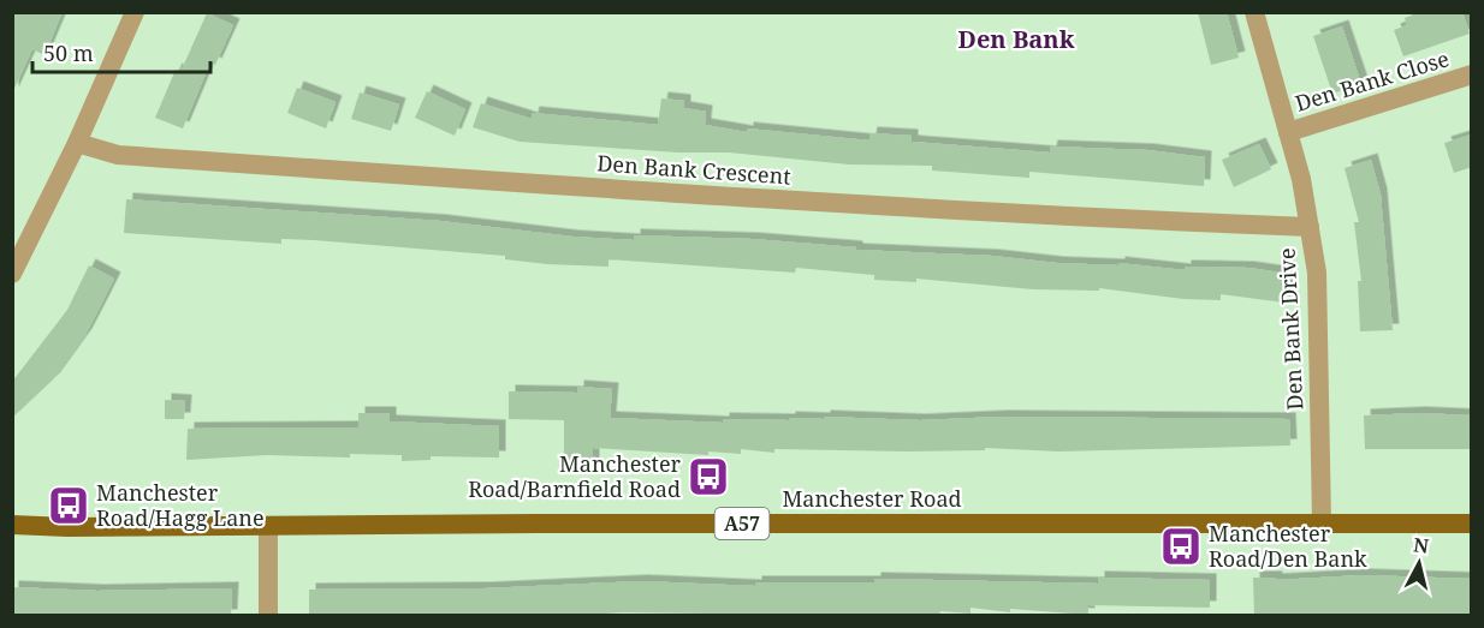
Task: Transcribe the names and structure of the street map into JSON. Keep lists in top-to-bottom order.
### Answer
{
  "streets": {
    "main road": ["Manchester Road", "A57"],
    "street": ["Den Bank Close", "Den Bank Crescent", "Den Bank Drive"]
  },
  "crossings": [
    ["Den Bank Close", "Den Bank Drive"],
    ["Den Bank Crescent", "Den Bank Drive"],
    ["Den Bank Drive", "Manchester Road"]
  ],
  "districts": ["Den Bank"],
  "places": {
    "bus stop": ["Manchester Road/Barnfield Road", "Manchester Road/Hagg Lane", "Manchester Road/Den Bank"]
  },
  "scale_bar": "50 m",
  "north": "top"
}
